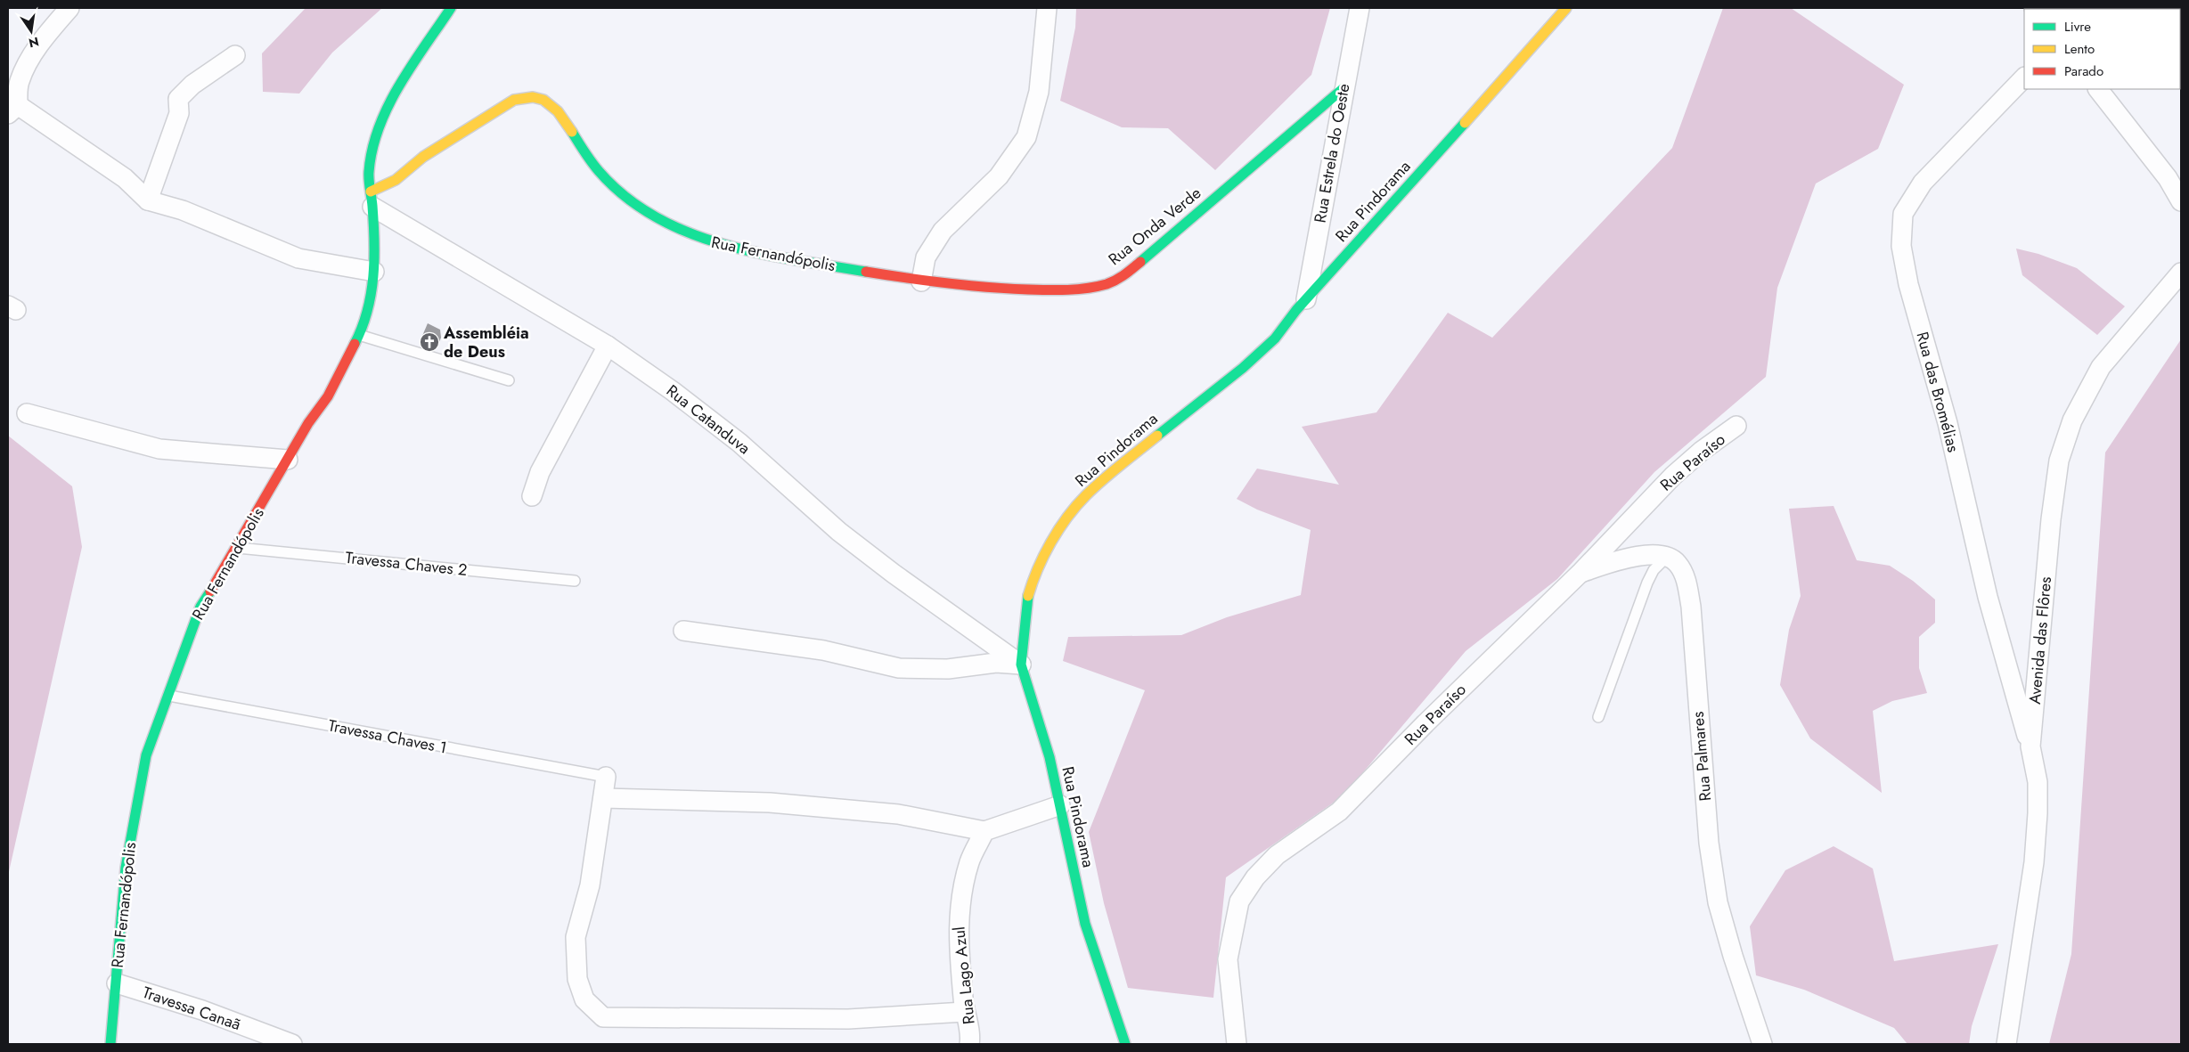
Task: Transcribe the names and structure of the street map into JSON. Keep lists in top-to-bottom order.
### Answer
{
  "streets": {
    "main road": ["Rua Pindorama", "Rua Onda Verde", "Rua Fernandópolis"],
    "street": [
      "Rua Estrela do Oeste",
      "Rua das Bromélias",
      "Rua Catanduva",
      "Rua Paraíso",
      "Avenida das Flôres",
      "Rua Palmares",
      "Rua Lago Azul",
      "Travessa Canaã"
    ],
    "lane": ["Travessa Chaves 2", "Travessa Chaves 1"]
  },
  "crossings": [
    ["Rua Estrela do Oeste", "Rua Pindorama"],
    ["Rua Estrela do Oeste", "Rua Onda Verde"],
    ["Rua Pindorama", "Rua Catanduva"],
    ["Rua Onda Verde", "Rua Fernandópolis"],
    ["Rua Fernandópolis", "Rua Catanduva"],
    ["Rua Fernandópolis", "Travessa Chaves 2"],
    ["Rua Fernandópolis", "Travessa Chaves 1"],
    ["Rua Fernandópolis", "Travessa Canaã"],
    ["Rua das Bromélias", "Avenida das Flôres"]
  ],
  "places": {
    "church": ["Assembléia de Deus"]
  },
  "legend": ["Livre", "Lento", "Parado"],
  "north": "bottom"
}
